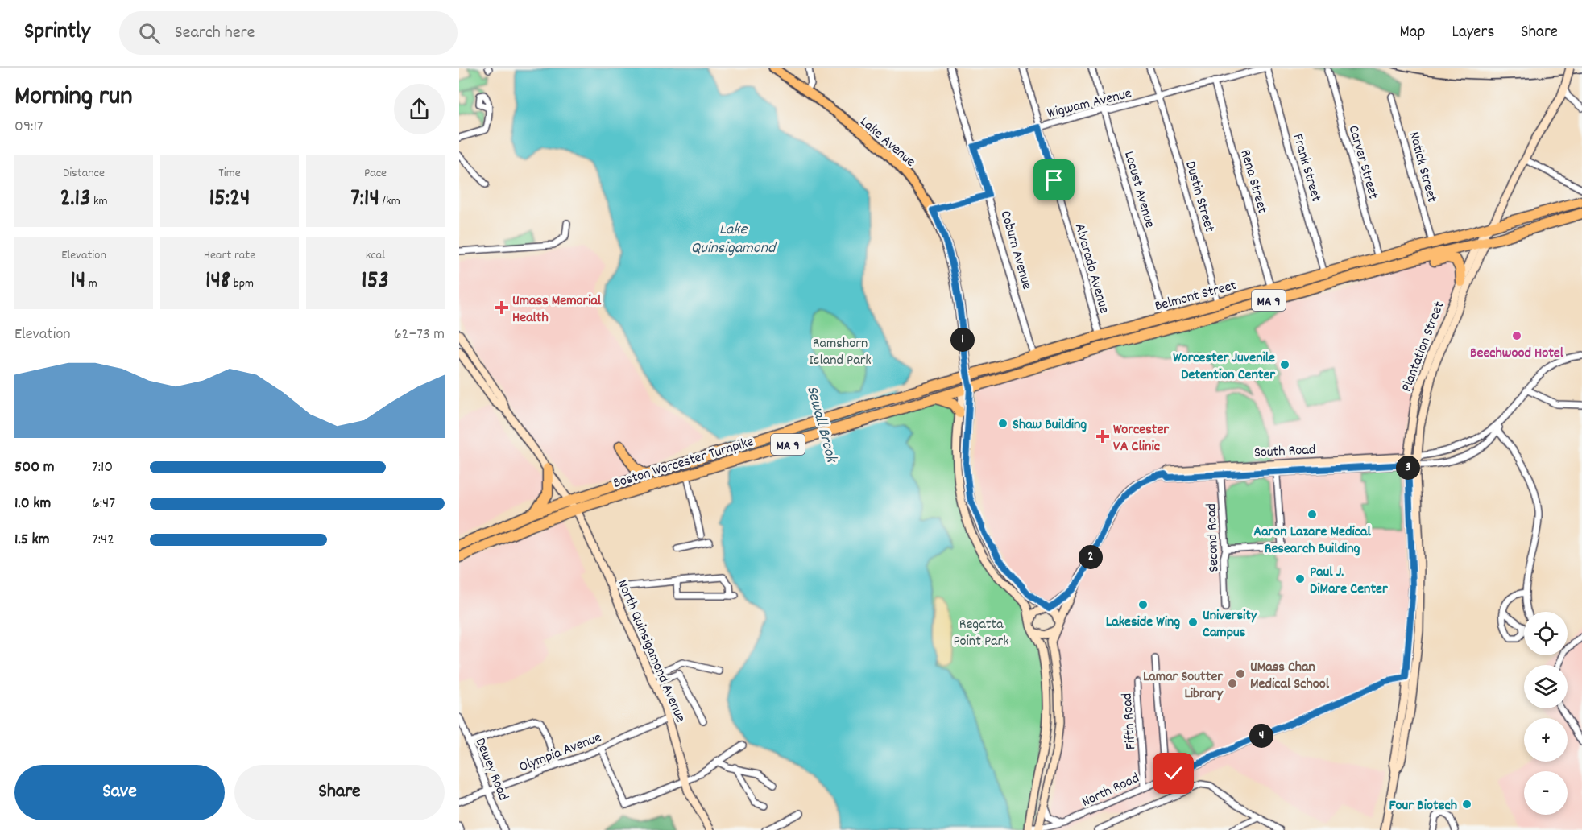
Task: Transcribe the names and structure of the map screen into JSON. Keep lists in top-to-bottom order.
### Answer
{
  "streets": {
    "highway": ["Belmont Street", "MA 9", "Boston Worcester Turnpike"],
    "main road": [
      "Lake Avenue",
      "Plantation Street",
      "South Road",
      "North Quinsigamond Avenue"
    ],
    "street": [
      "Wigwam Avenue",
      "Carver Street",
      "Natick Street",
      "Frank Street",
      "Rena Street",
      "Locust Avenue",
      "Dustin Street",
      "Coburn Avenue",
      "Alvarado Avenue",
      "Second Road",
      "Fifth Road",
      "Olympia Avenue",
      "Dewey Road",
      "North Road"
    ]
  },
  "crossings": [
    ["Wigwam Avenue", "Frank Street"],
    ["Wigwam Avenue", "Rena Street"],
    ["Wigwam Avenue", "Locust Avenue"],
    ["Wigwam Avenue", "Dustin Street"],
    ["Wigwam Avenue", "Coburn Avenue"],
    ["Wigwam Avenue", "Alvarado Avenue"],
    ["Lake Avenue", "Belmont Street"],
    ["Carver Street", "Belmont Street"],
    ["Natick Street", "Belmont Street"],
    ["Frank Street", "Belmont Street"],
    ["Rena Street", "Belmont Street"],
    ["Locust Avenue", "Belmont Street"],
    ["Dustin Street", "Belmont Street"],
    ["Coburn Avenue", "Belmont Street"],
    ["Alvarado Avenue", "Belmont Street"],
    ["Belmont Street", "Plantation Street"],
    ["Belmont Street", "Boston Worcester Turnpike"],
    ["MA 9", "Boston Worcester Turnpike"],
    ["MA 9", "North Quinsigamond Avenue"],
    ["Plantation Street", "South Road"],
    ["Plantation Street", "North Road"],
    ["South Road", "Second Road"],
    ["South Road", "North Road"],
    ["Boston Worcester Turnpike", "North Quinsigamond Avenue"],
    ["North Quinsigamond Avenue", "Olympia Avenue"],
    ["Fifth Road", "North Road"],
    ["Olympia Avenue", "Dewey Road"]
  ],
  "water": ["Lake Quinsigamond", "Sewall Brook"],
  "parks": ["Ramshorn Island Park", "Regatta Point Park"],
  "places": {
    "health": ["Umass Memorial Health", "Worcester VA Clinic"],
    "other": [
      "Beechwood Hotel",
      "Worcester Juvenile Detention Center",
      "Shaw Building",
      "Aaron Lazare Medical Research Building",
      "Paul J. DiMare Center",
      "Lakeside Wing",
      "University Campus",
      "UMass Chan Medical School",
      "Lamar Soutter Library",
      "Four Biotech"
    ]
  },
  "page": {
    "header": "Sprintly",
    "search": "Search here",
    "nav": ["Map", "Layers", "Share"],
    "heading": ["Morning run", "09:17"],
    "stats": [
      ["Distance", "2.13 km"],
      ["Time", "15:24"],
      ["Pace", "7:14 /km"],
      ["Elevation", "14 m"],
      ["Heart rate", "148 bpm"],
      ["kcal", "153"]
    ],
    "chart": ["Elevation", "62–73 m"],
    "pins": [
      "1",
      "3",
      "2",
      "4"
    ],
    "list": [
      {
        "name": "500 m",
        "note": "7:10"
      },
      {
        "name": "1.0 km",
        "note": "6:47"
      },
      {
        "name": "1.5 km",
        "note": "7:42"
      }
    ],
    "map_buttons": ["+", "−"],
    "buttons": ["Save", "Share"]
  }
}
